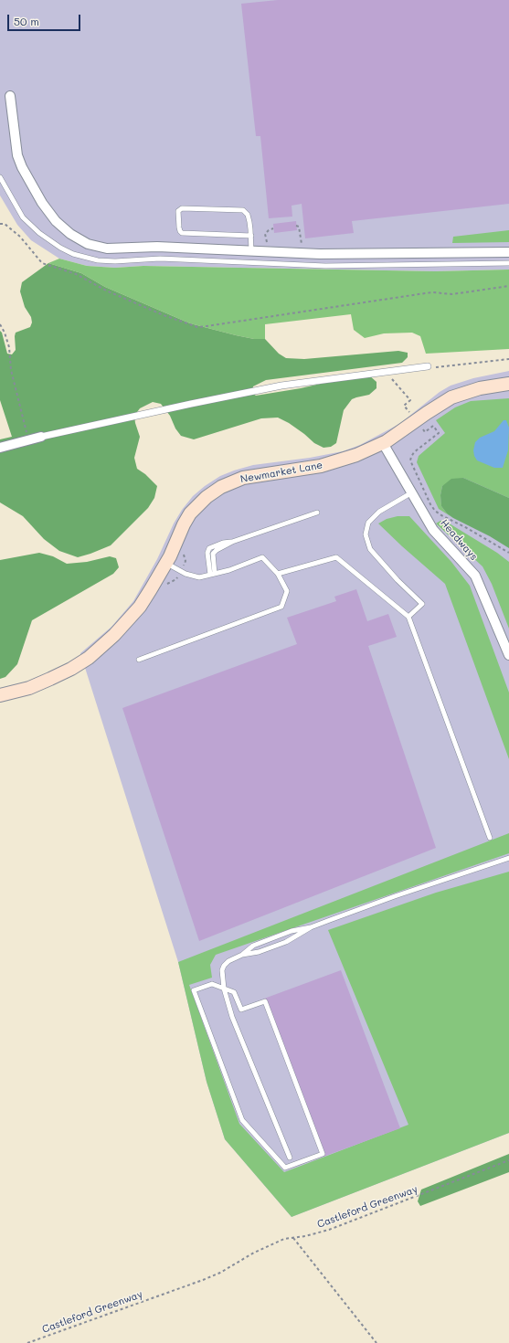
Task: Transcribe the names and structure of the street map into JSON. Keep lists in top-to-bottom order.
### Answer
{
  "streets": {
    "main road": ["Newmarket Lane"],
    "street": ["Headways"],
    "path": ["Castleford Greenway"]
  },
  "crossings": [
    ["Newmarket Lane", "Headways"]
  ],
  "scale_bar": "50 m"
}
